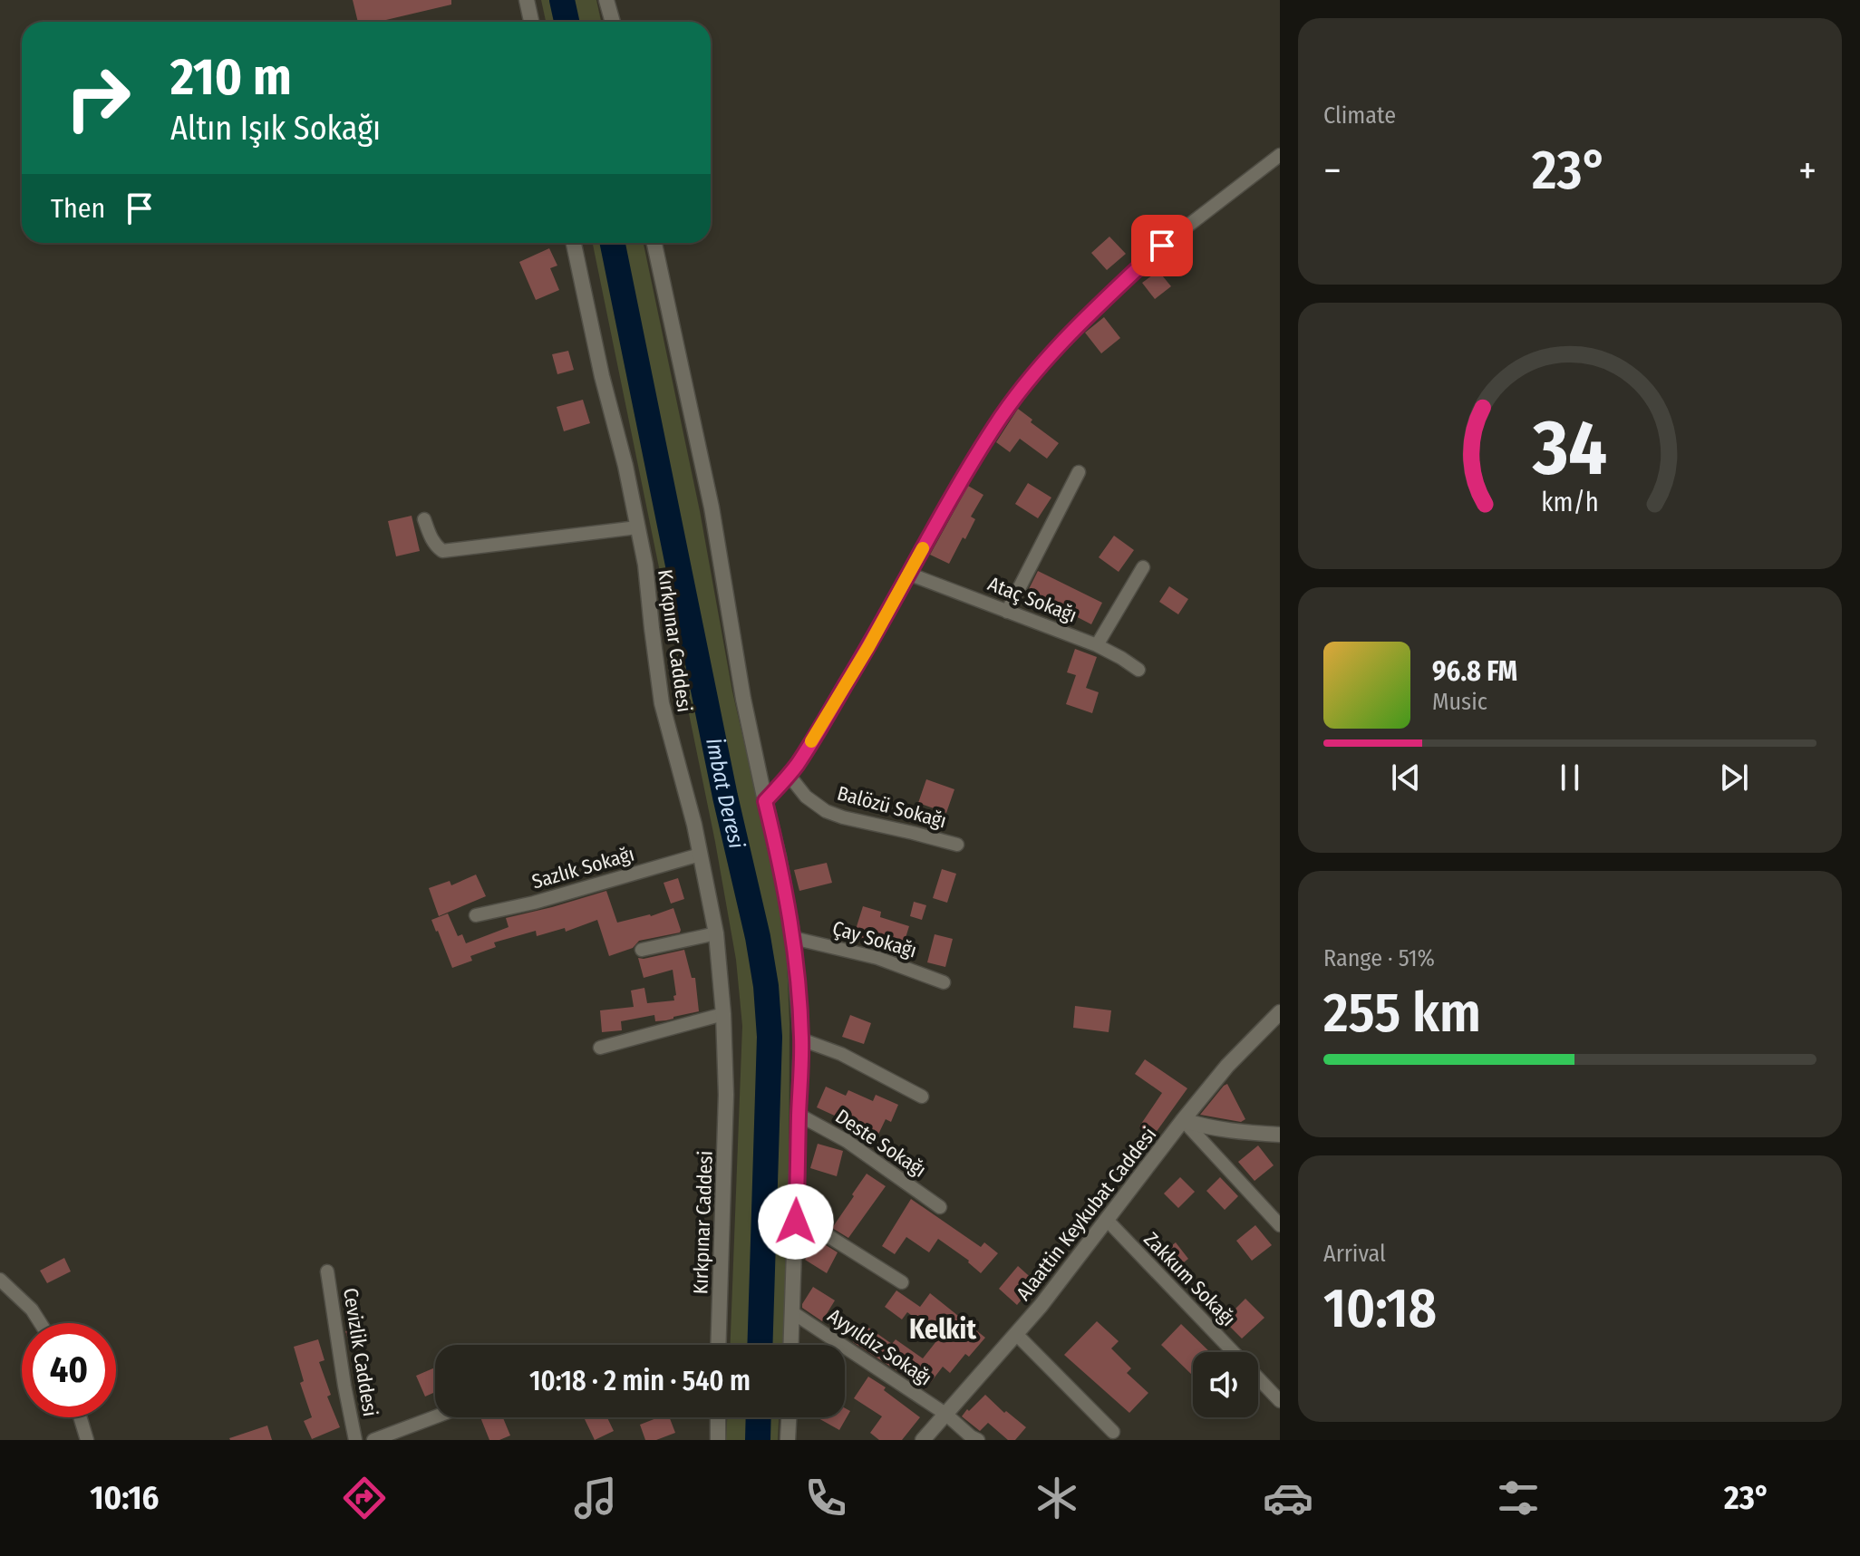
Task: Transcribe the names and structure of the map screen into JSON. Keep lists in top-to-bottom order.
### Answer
{
  "streets": {
    "street": [
      "Ataç Sokağı",
      "Kırkpınar Caddesi",
      "Balözü Sokağı",
      "Sazlık Sokağı",
      "Çay Sokağı",
      "Deste Sokağı",
      "Alaattin Keykubat Caddesi",
      "Zakkum Sokağı",
      "Ayyıldız Sokağı",
      "Cevizlik Caddesi"
    ]
  },
  "crossings": [
    ["Kırkpınar Caddesi", "Sazlık Sokağı"],
    ["Alaattin Keykubat Caddesi", "Zakkum Sokağı"],
    ["Alaattin Keykubat Caddesi", "Ayyıldız Sokağı"]
  ],
  "districts": ["Kelkit"],
  "water": ["İmbat Deresi"],
  "page": {
    "tile": [
      "Climate",
      ["Range · 51%", "255 km"],
      ["Arrival", "10:18"]
    ],
    "turn": ["210 m", "Altın Işık Sokağı"],
    "heat": ["−", "23°", "+"],
    "then": "Then",
    "song": ["96.8 FM", "Music"],
    "limit": "40",
    "trip": "10:18 · 2 min · 540 m",
    "tabs": ["10:16", "23°"],
    "gauge": ["34", "km/h"]
  }
}
